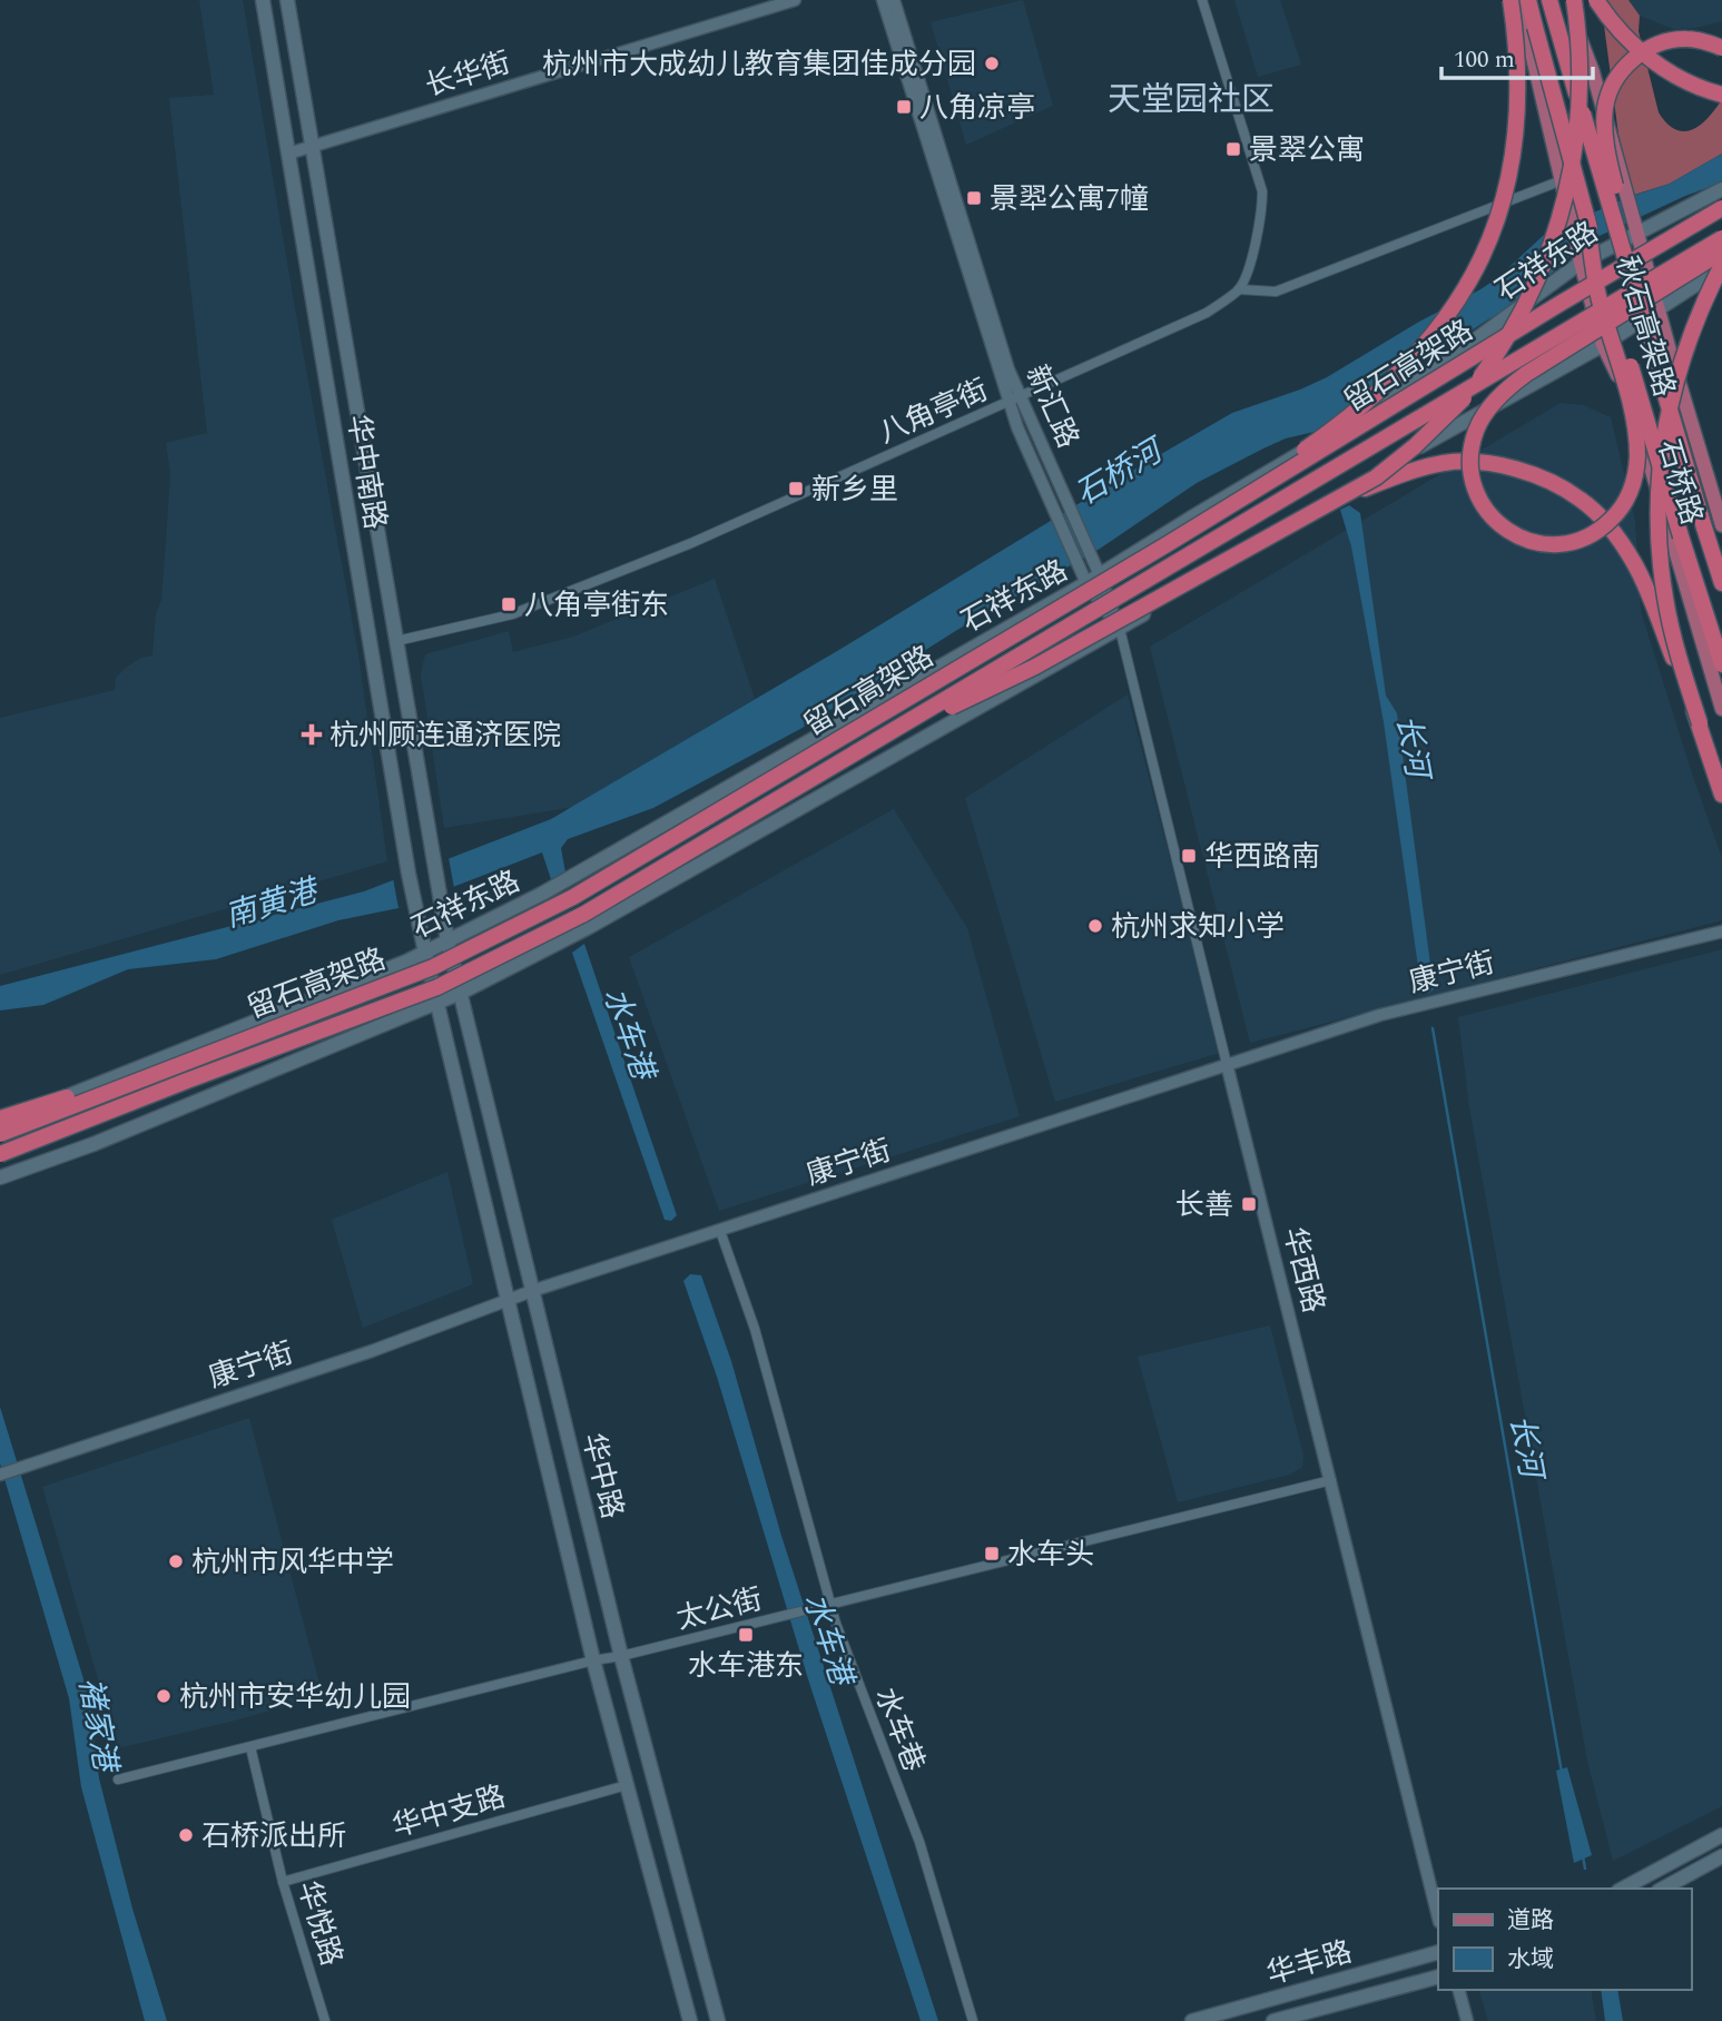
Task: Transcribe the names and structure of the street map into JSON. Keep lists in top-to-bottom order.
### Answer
{
  "streets": {
    "highway": ["秋石高架路", "留石高架路"],
    "main road": [
      "石祥东路",
      "华中南路",
      "石桥路",
      "华中路",
      "华丰路"
    ],
    "street": [
      "长华街",
      "新汇路",
      "八角亭街",
      "康宁街",
      "华西路",
      "太公街",
      "水车巷",
      "华中支路",
      "华悦路"
    ]
  },
  "crossings": [
    ["长华街", "华中南路"],
    ["石祥东路", "新汇路"],
    ["石祥东路", "华中南路"],
    ["石祥东路", "石桥路"],
    ["石祥东路", "华中路"],
    ["新汇路", "八角亭街"],
    ["新汇路", "华西路"],
    ["八角亭街", "华中南路"],
    ["华中南路", "华中路"],
    ["康宁街", "华西路"],
    ["康宁街", "华中路"],
    ["康宁街", "水车巷"],
    ["华西路", "太公街"],
    ["华中路", "太公街"],
    ["华中路", "华中支路"],
    ["太公街", "水车巷"],
    ["太公街", "华悦路"],
    ["华中支路", "华悦路"]
  ],
  "districts": ["天堂园社区"],
  "water": [
    "石桥河",
    "长河",
    "南黄港",
    "水车港",
    "褚家港"
  ],
  "places": {
    "other": [
      "杭州市大成幼儿教育集团佳成分园",
      "杭州求知小学",
      "杭州市风华中学",
      "杭州市安华幼儿园",
      "石桥派出所"
    ],
    "transit": [
      "八角凉亭",
      "景翠公寓",
      "景翆公寓7幢",
      "新乡里",
      "八角亭街东",
      "华西路南",
      "长善",
      "水车头",
      "水车港东"
    ],
    "health": ["杭州顾连通济医院"]
  },
  "legend": ["道路", "水域"],
  "scale_bar": "100 m"
}
